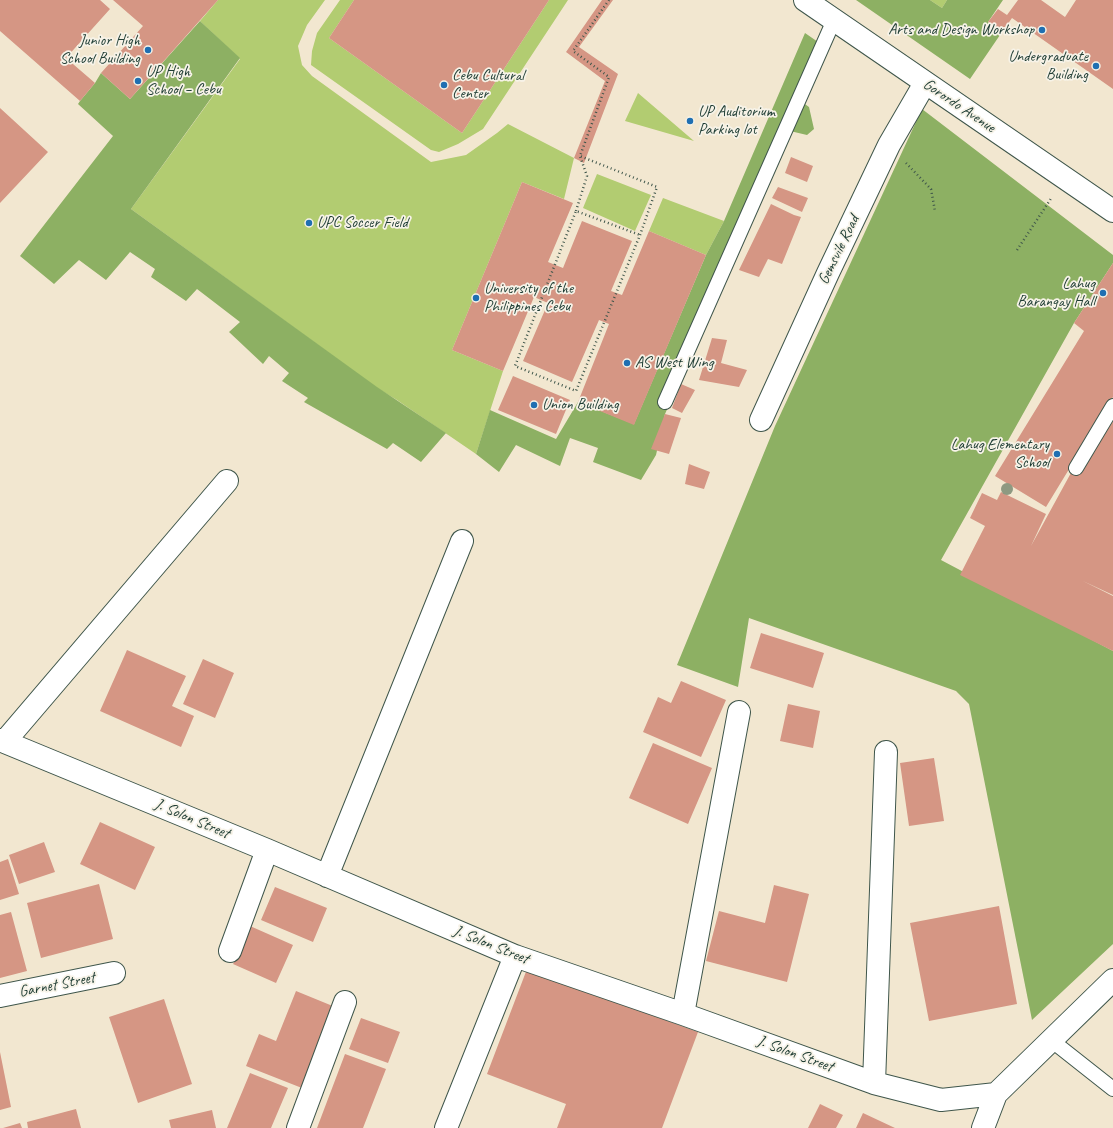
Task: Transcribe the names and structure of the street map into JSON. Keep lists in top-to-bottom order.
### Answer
{
  "streets": {
    "street": [
      "Gorordo Avenue",
      "Gemsvile Road",
      "J. Solon Street",
      "Garnet Street"
    ]
  },
  "crossings": [
    ["Gorordo Avenue", "Gemsvile Road"]
  ],
  "places": [
    "Arts and Design Workshop",
    "Junior High School Building",
    "Undergraduate Building",
    "UP High School – Cebu",
    "Cebu Cultural Center",
    "UP Auditorium Parking lot",
    "UPC Soccer Field",
    "Lahug Barangay Hall",
    "University of the Philippines Cebu",
    "AS West Wing",
    "Union Building",
    "Lahug Elementary School"
  ]
}
